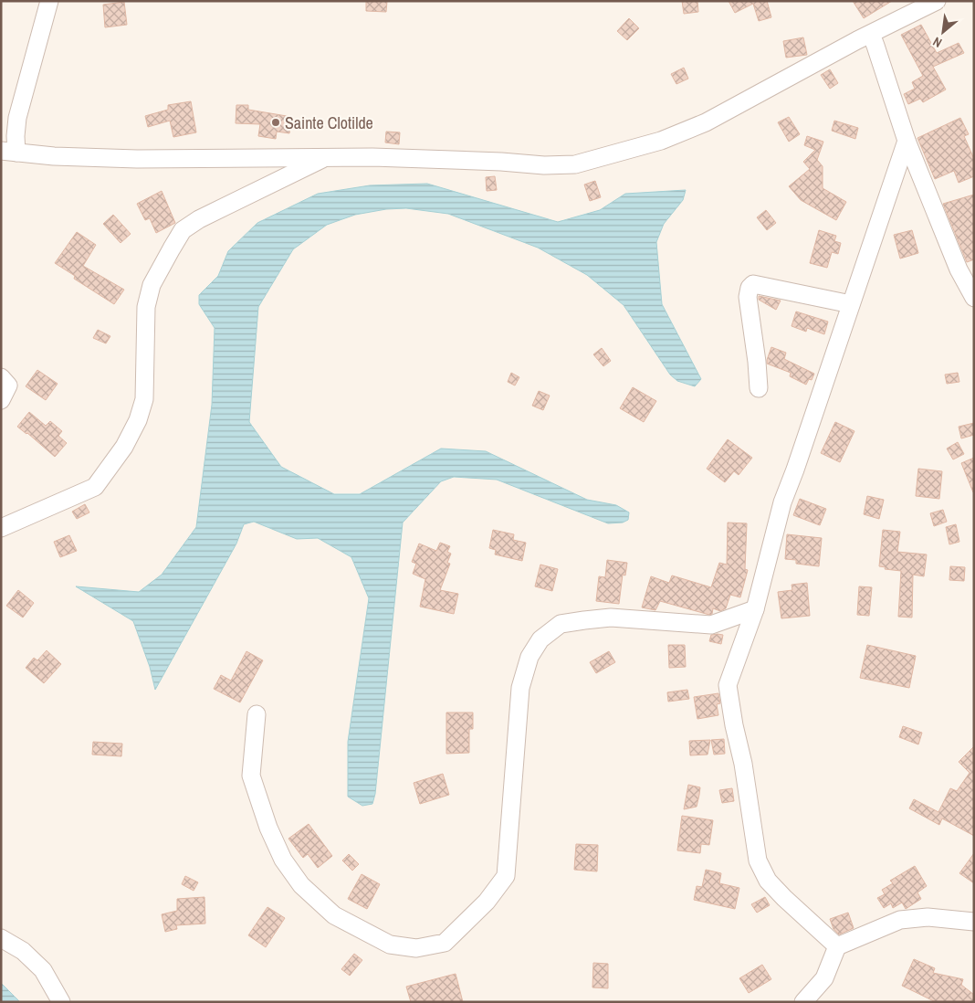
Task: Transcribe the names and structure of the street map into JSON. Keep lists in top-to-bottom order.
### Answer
{
  "places": ["Sainte Clotilde"],
  "north": "bottom left"
}
